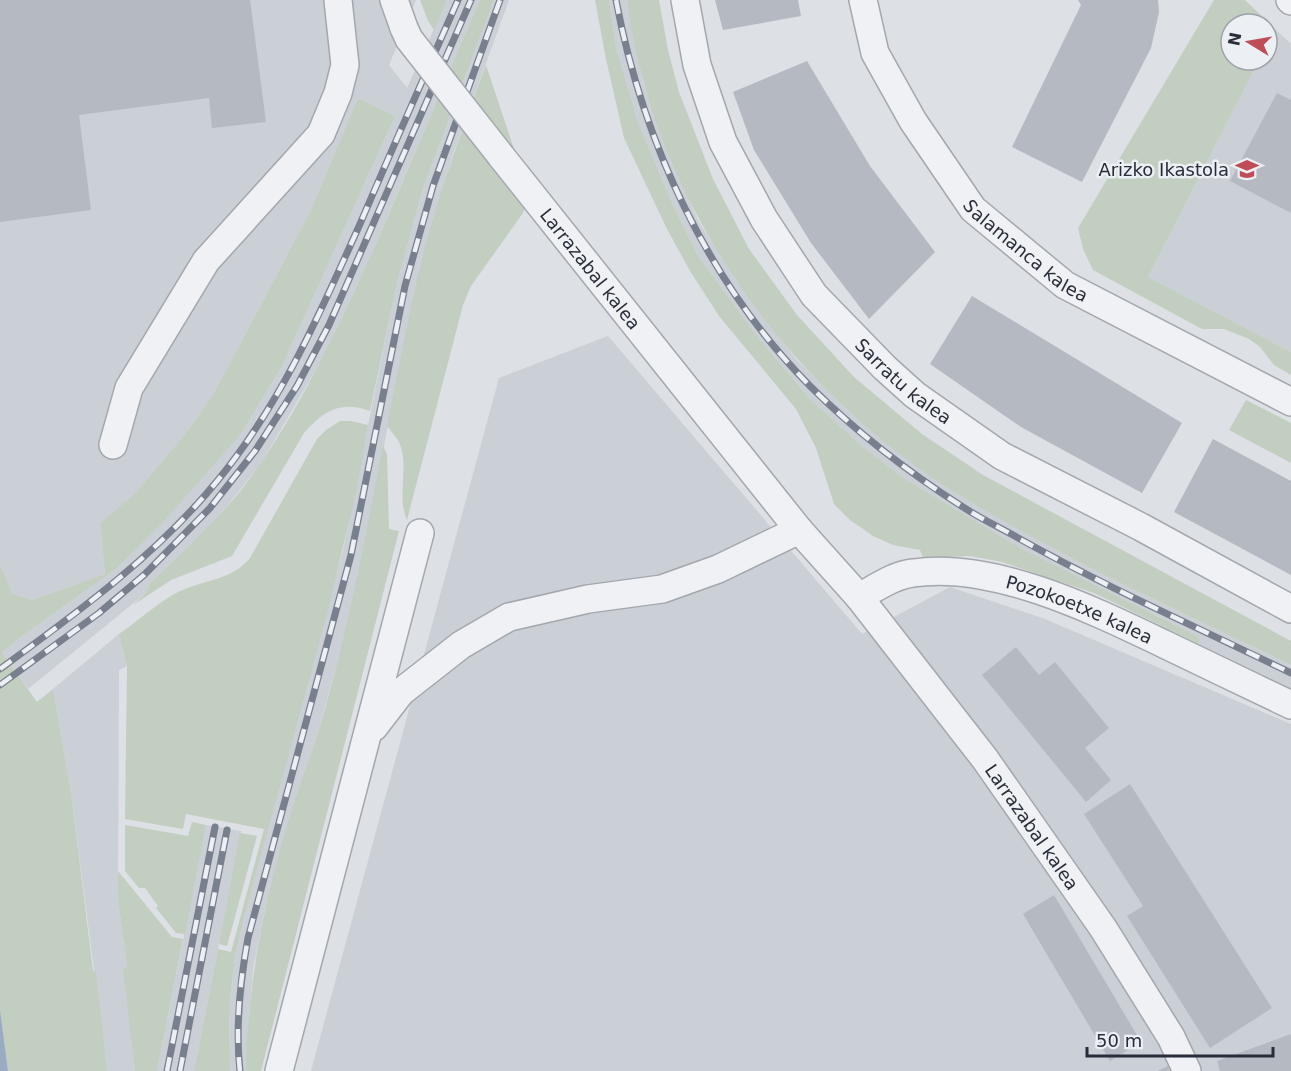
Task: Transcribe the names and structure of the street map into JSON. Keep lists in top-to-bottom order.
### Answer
{
  "streets": {
    "street": [
      "Salamanca kalea",
      "Larrazabal kalea",
      "Sarratu kalea",
      "Pozokoetxe kalea"
    ]
  },
  "crossings": [
    ["Larrazabal kalea", "Pozokoetxe kalea"]
  ],
  "places": {
    "school or university": ["Arizko Ikastola"]
  },
  "scale_bar": "50 m",
  "north": "left"
}
